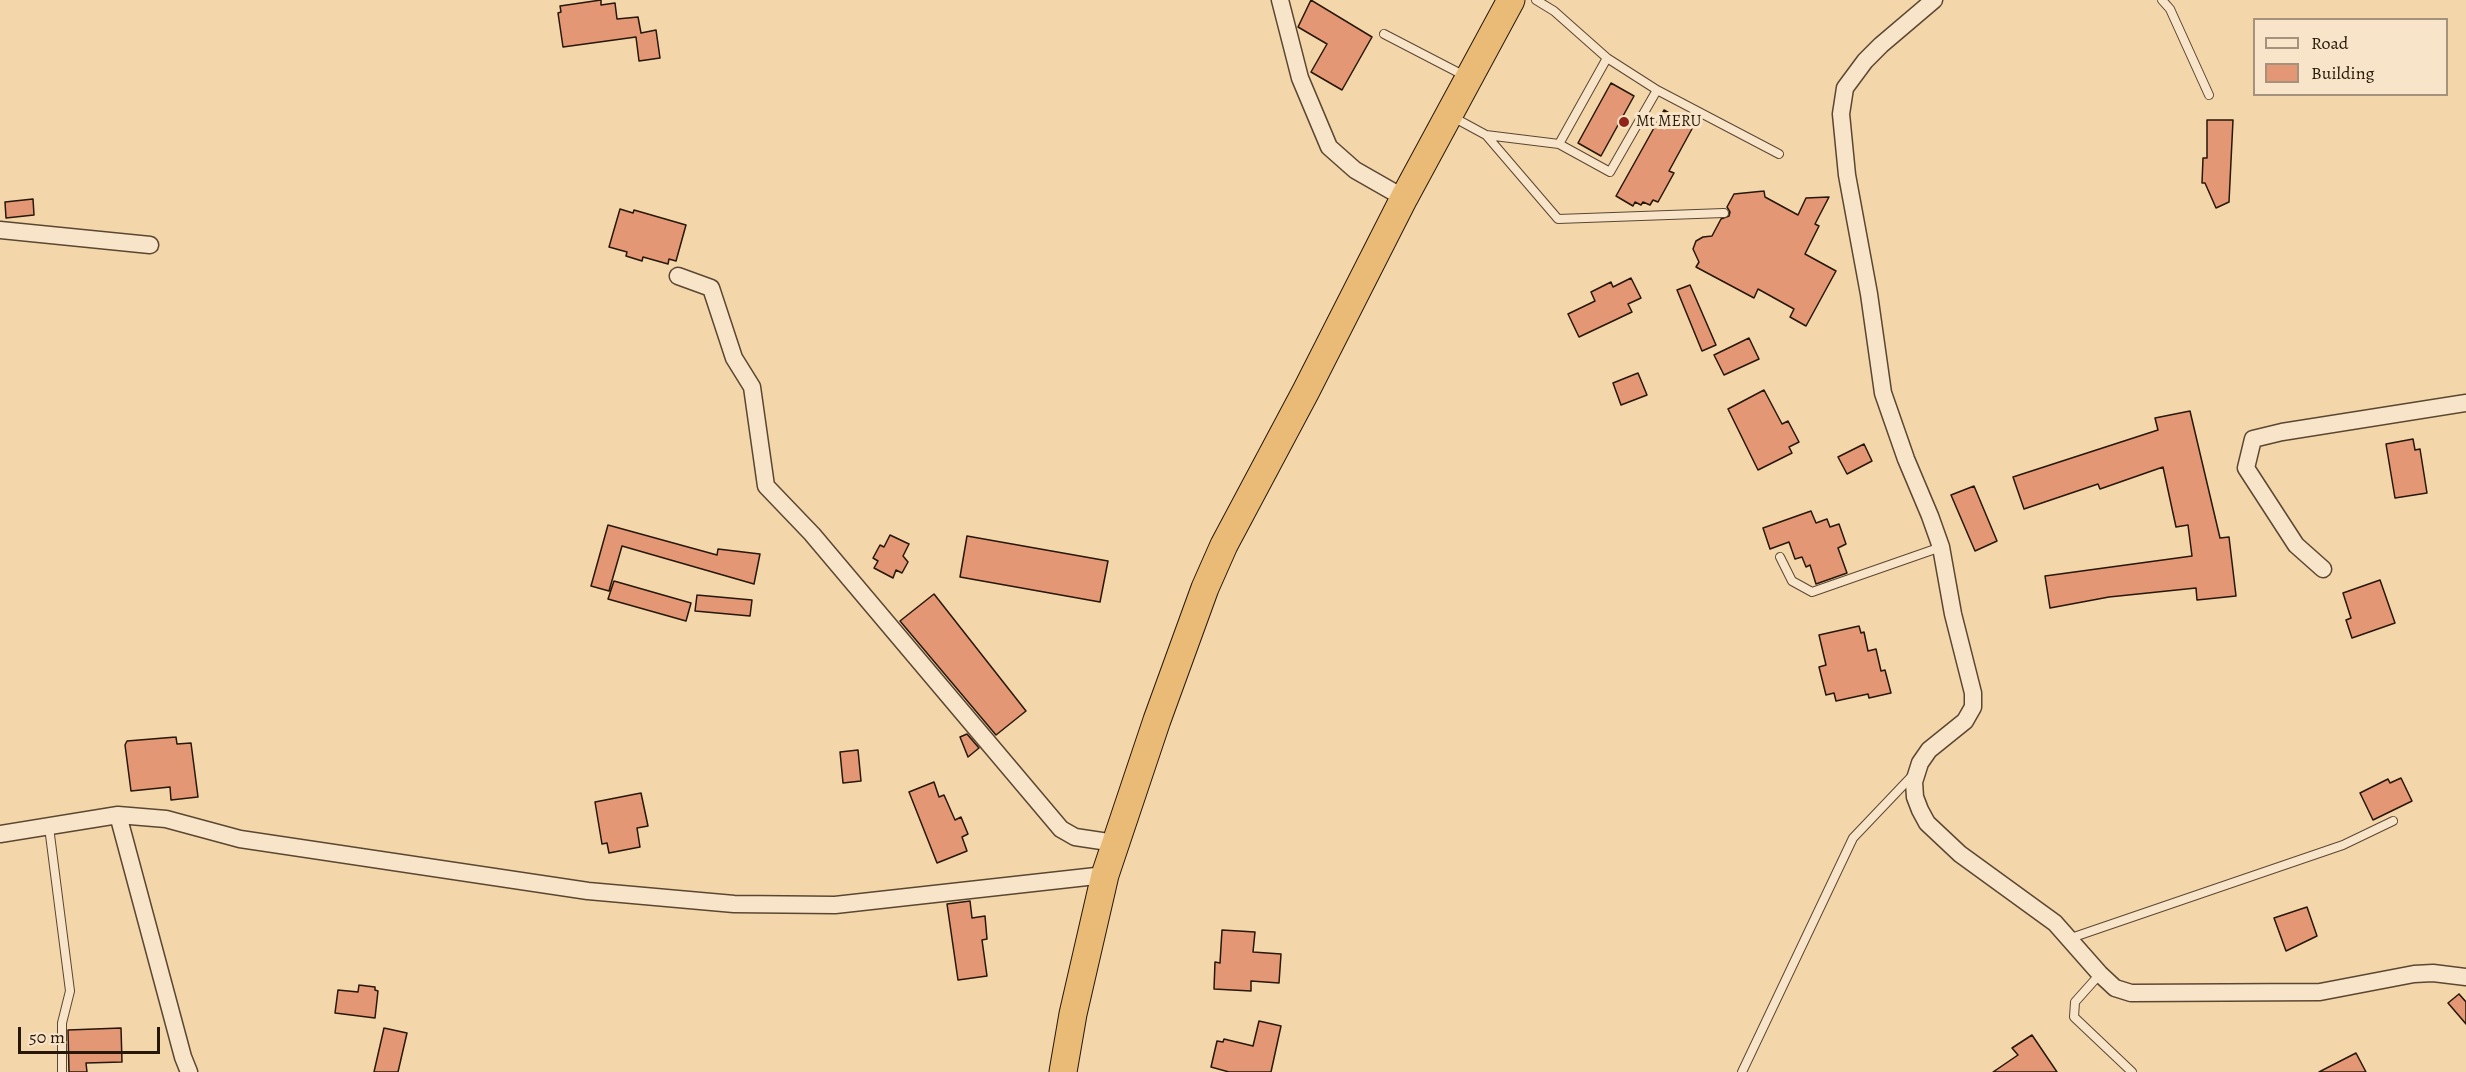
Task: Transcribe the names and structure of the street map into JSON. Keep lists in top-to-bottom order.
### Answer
{
  "places": ["Mt MERU"],
  "legend": ["Road", "Building"],
  "scale_bar": "50 m"
}
